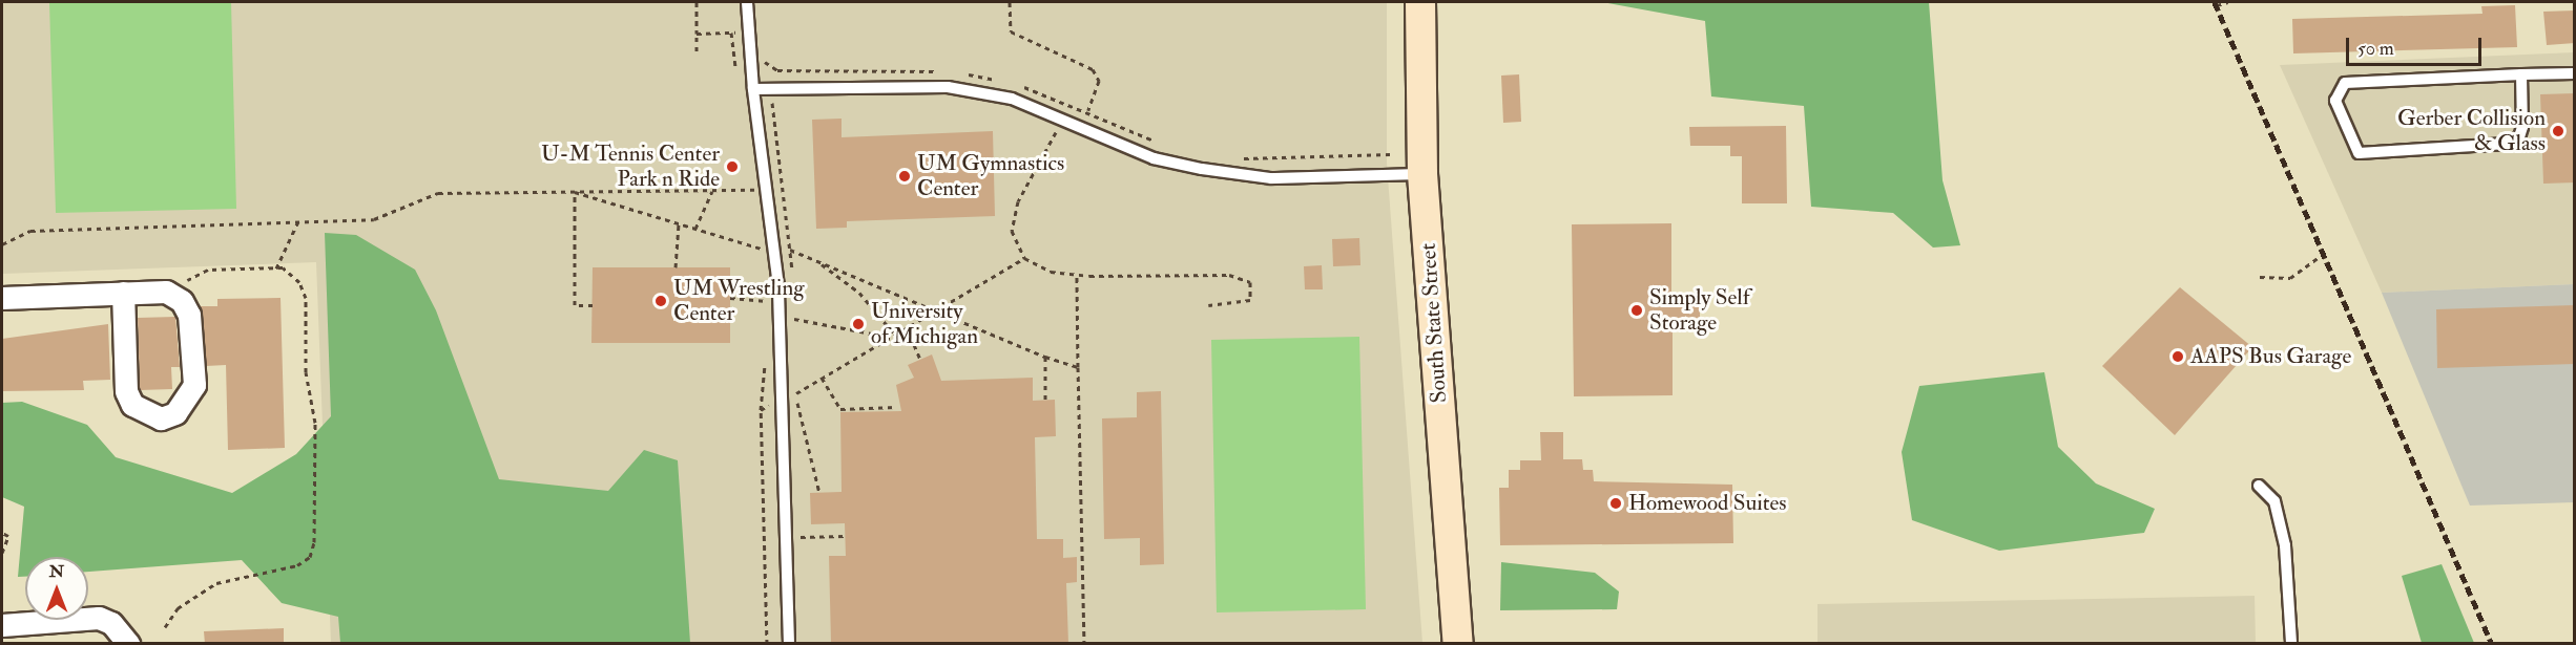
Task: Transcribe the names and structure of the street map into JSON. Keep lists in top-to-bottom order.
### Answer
{
  "streets": {
    "main road": ["South State Street"]
  },
  "places": [
    "Gerber Collision & Glass",
    "U-M Tennis Center Park n Ride",
    "UM Gymnastics Center",
    "UM Wrestling Center",
    "Simply Self Storage",
    "University of Michigan",
    "AAPS Bus Garage",
    "Homewood Suites"
  ],
  "scale_bar": "50 m",
  "north": "top"
}
